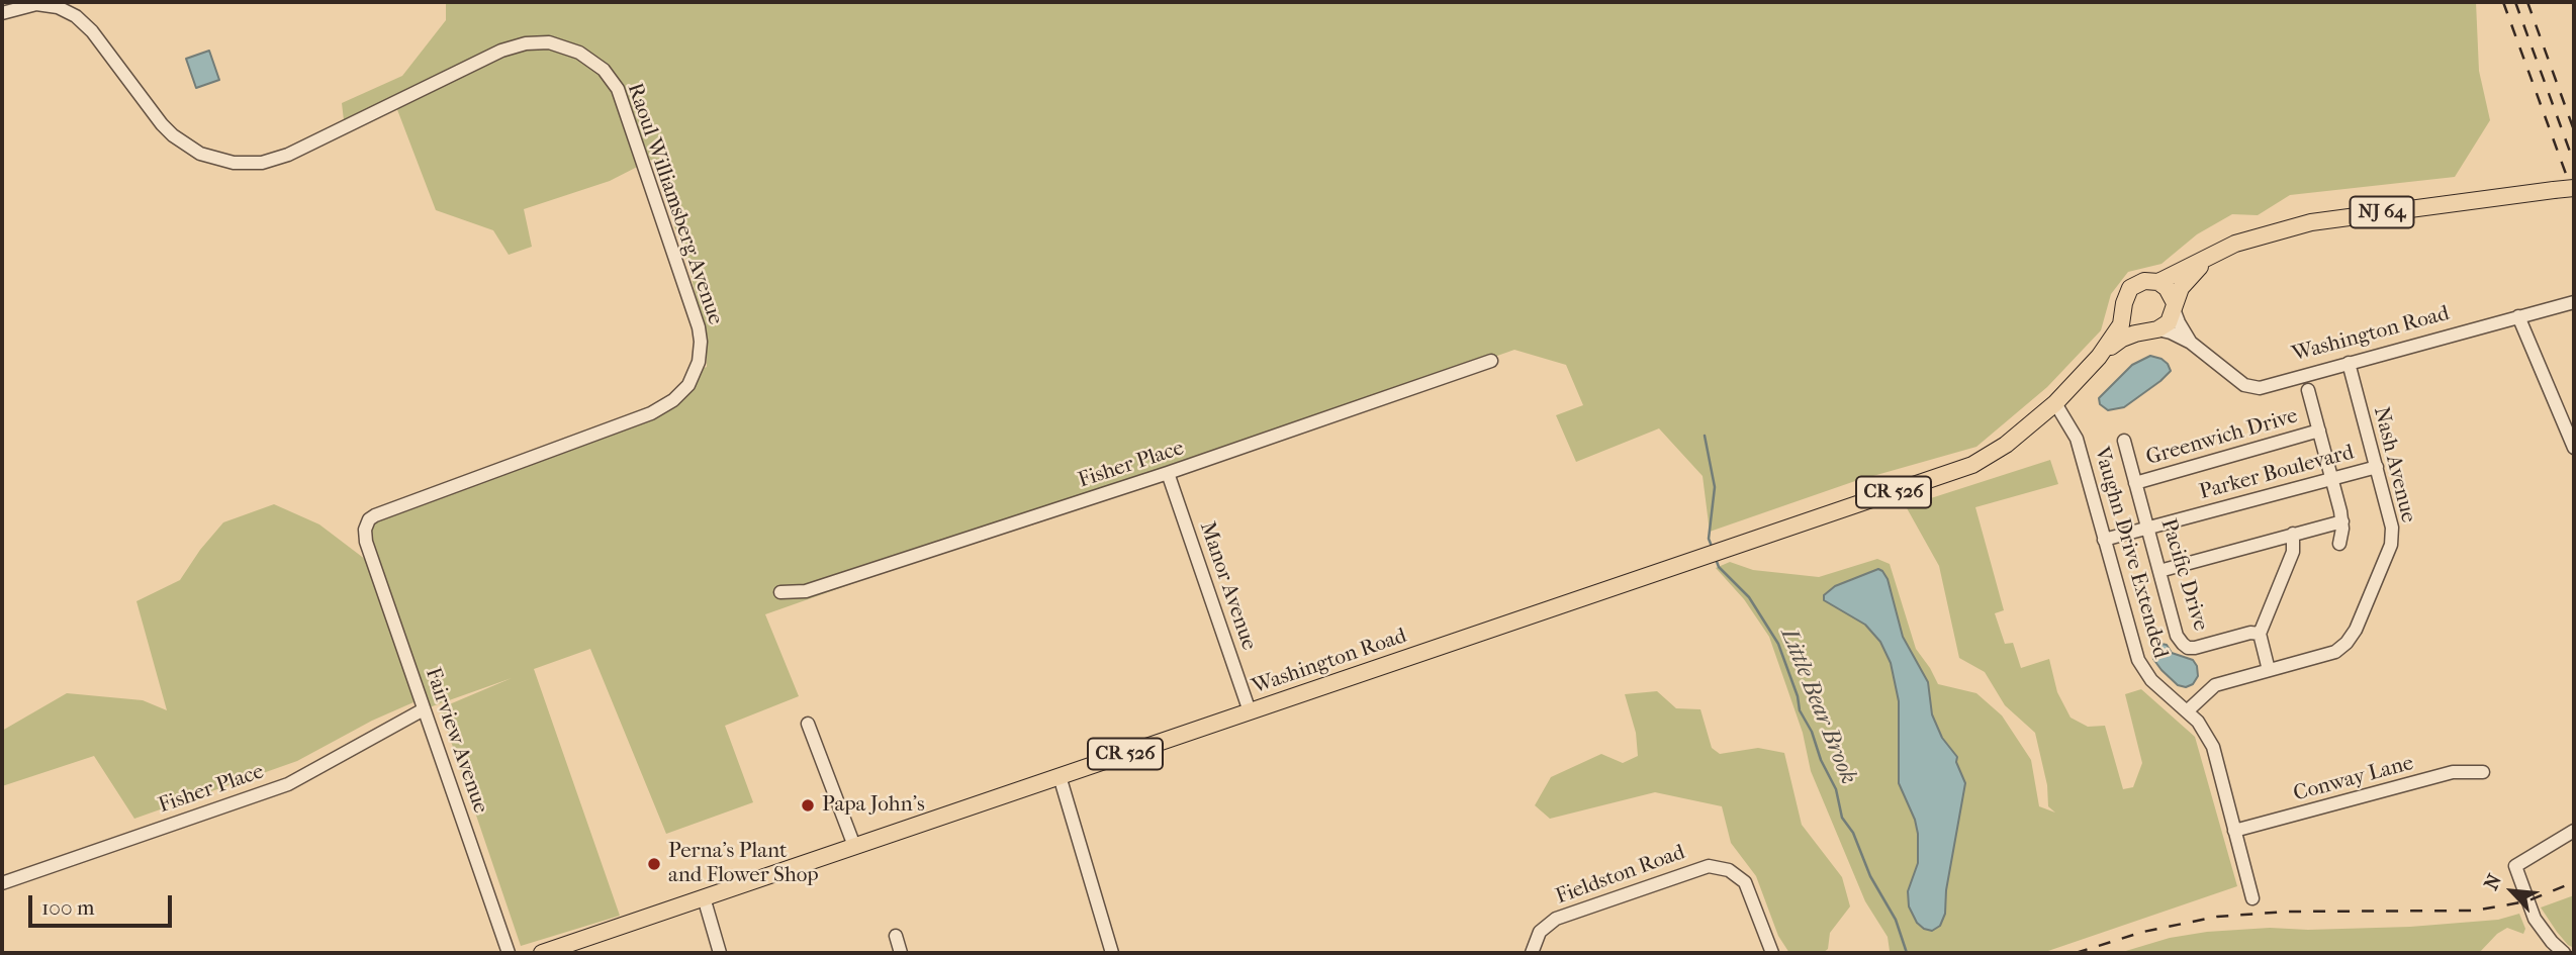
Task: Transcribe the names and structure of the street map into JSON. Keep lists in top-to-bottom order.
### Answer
{
  "streets": {
    "main road": ["NJ 64", "Washington Road", "CR 526"],
    "street": [
      "Raoul Williamsberg Avenue",
      "Greenwich Drive",
      "Fisher Place",
      "Nash Avenue",
      "Parker Boulevard",
      "Vaughn Drive Extended",
      "Pacific Drive",
      "Manor Avenue",
      "Fairview Avenue",
      "Conway Lane",
      "Fieldston Road"
    ]
  },
  "crossings": [
    ["Raoul Williamsberg Avenue", "Fairview Avenue"],
    ["NJ 64", "Washington Road"],
    ["Washington Road", "Nash Avenue"],
    ["Washington Road", "Vaughn Drive Extended"],
    ["Washington Road", "Manor Avenue"],
    ["Greenwich Drive", "Pacific Drive"],
    ["Fisher Place", "Manor Avenue"],
    ["Fisher Place", "Fairview Avenue"],
    ["Nash Avenue", "Parker Boulevard"],
    ["Nash Avenue", "Vaughn Drive Extended"],
    ["Parker Boulevard", "Vaughn Drive Extended"],
    ["Parker Boulevard", "Pacific Drive"],
    ["Vaughn Drive Extended", "Conway Lane"]
  ],
  "water": ["Little Bear Brook"],
  "places": ["Papa John's", "Perna's Plant and Flower Shop"],
  "scale_bar": "100 m",
  "north": "top left"
}
